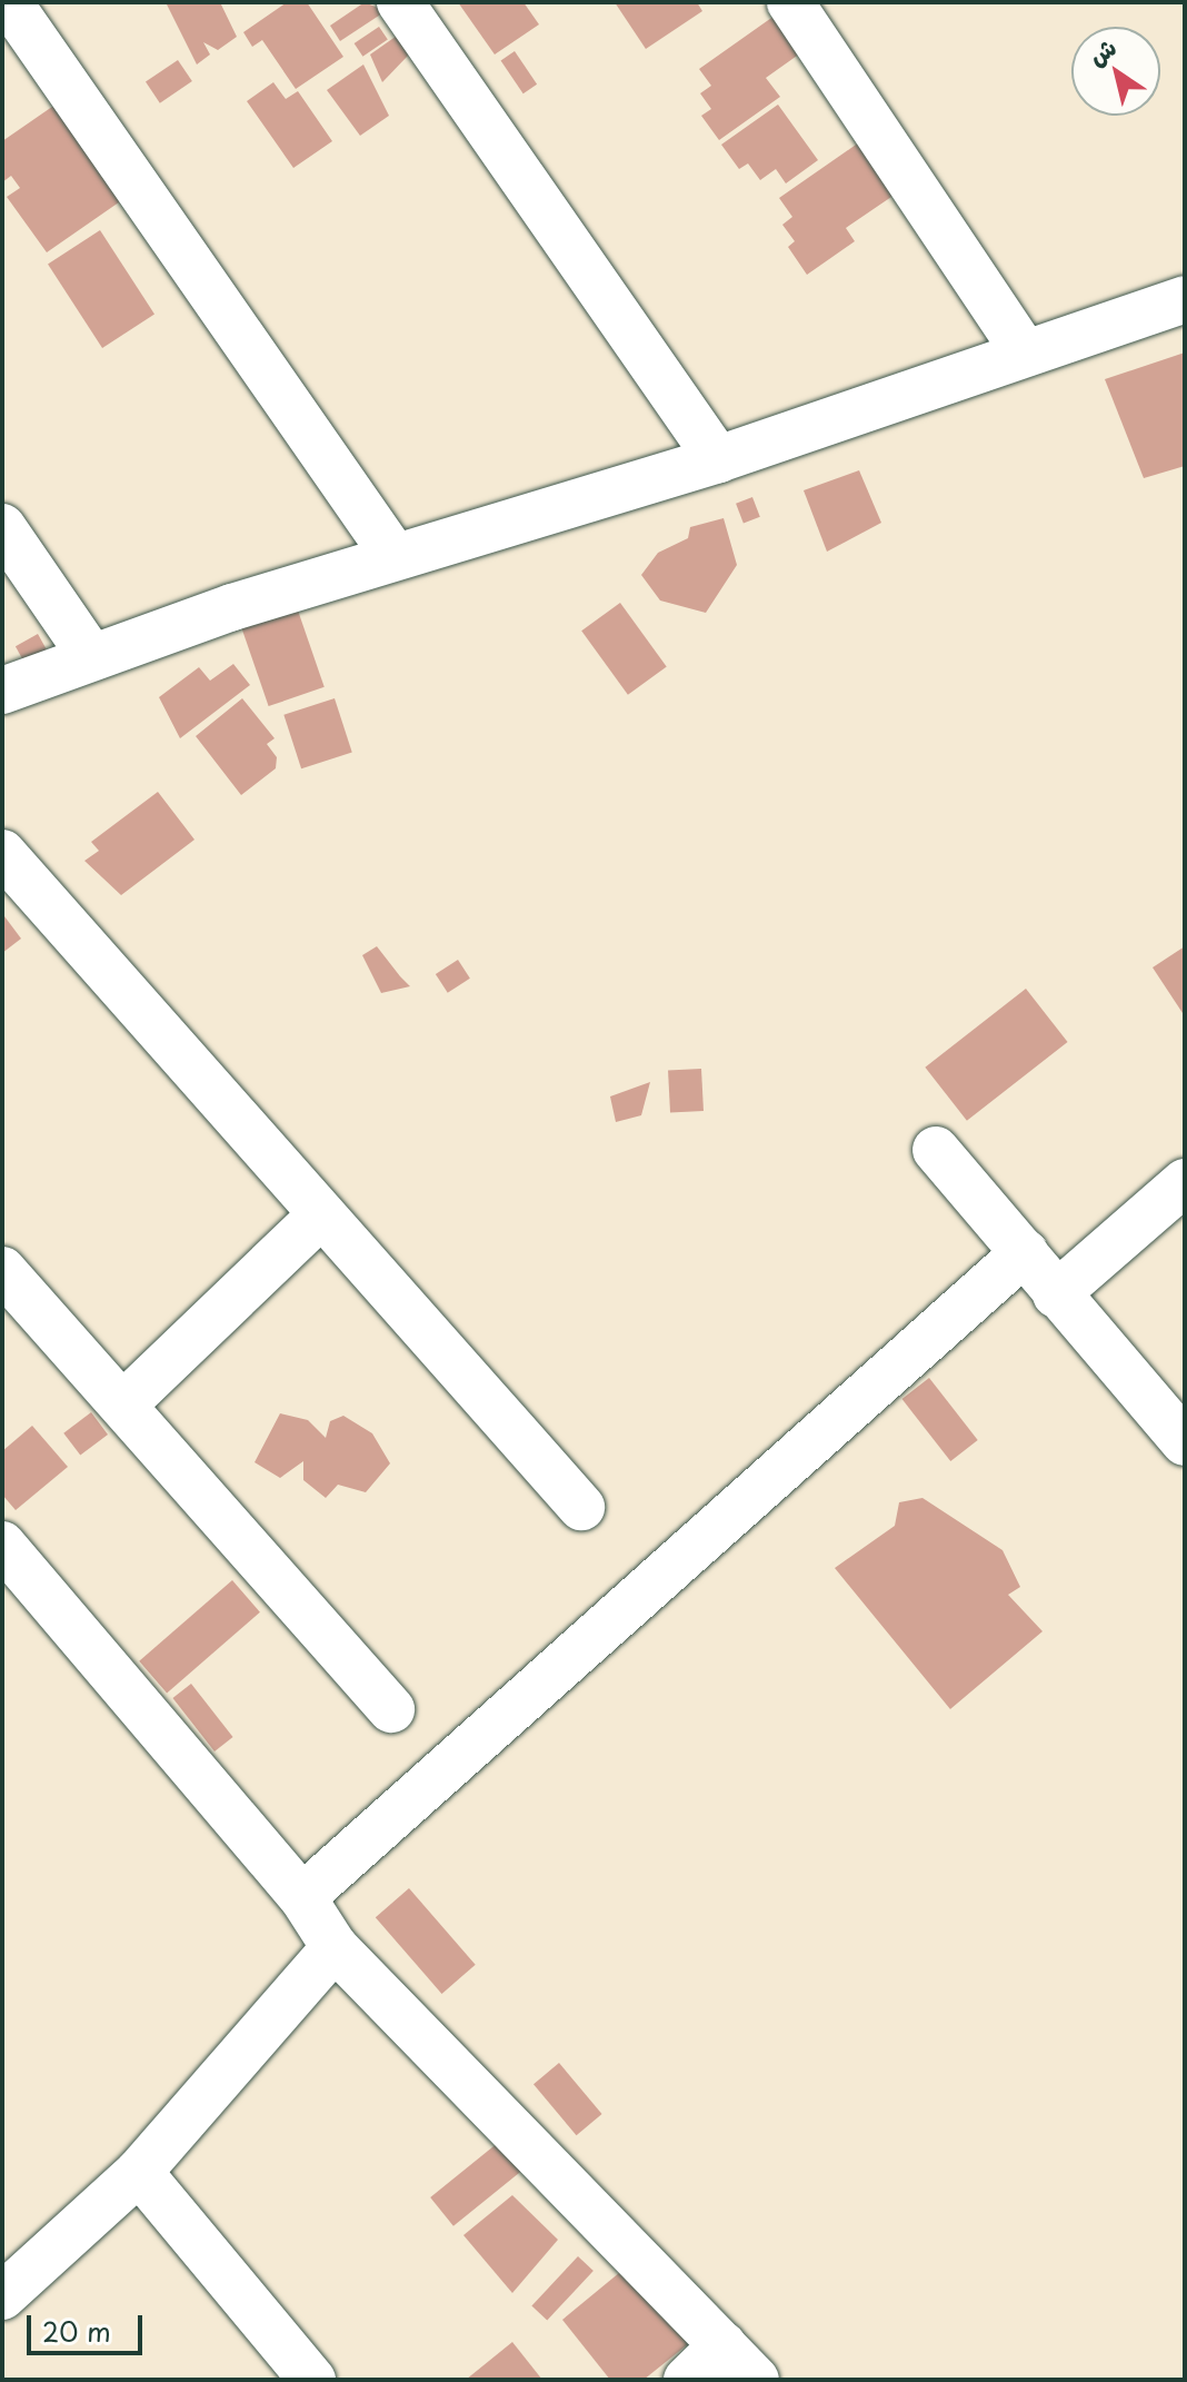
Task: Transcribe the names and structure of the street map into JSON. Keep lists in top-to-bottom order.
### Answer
{
  "scale_bar": "20 m",
  "north": "top left"
}
